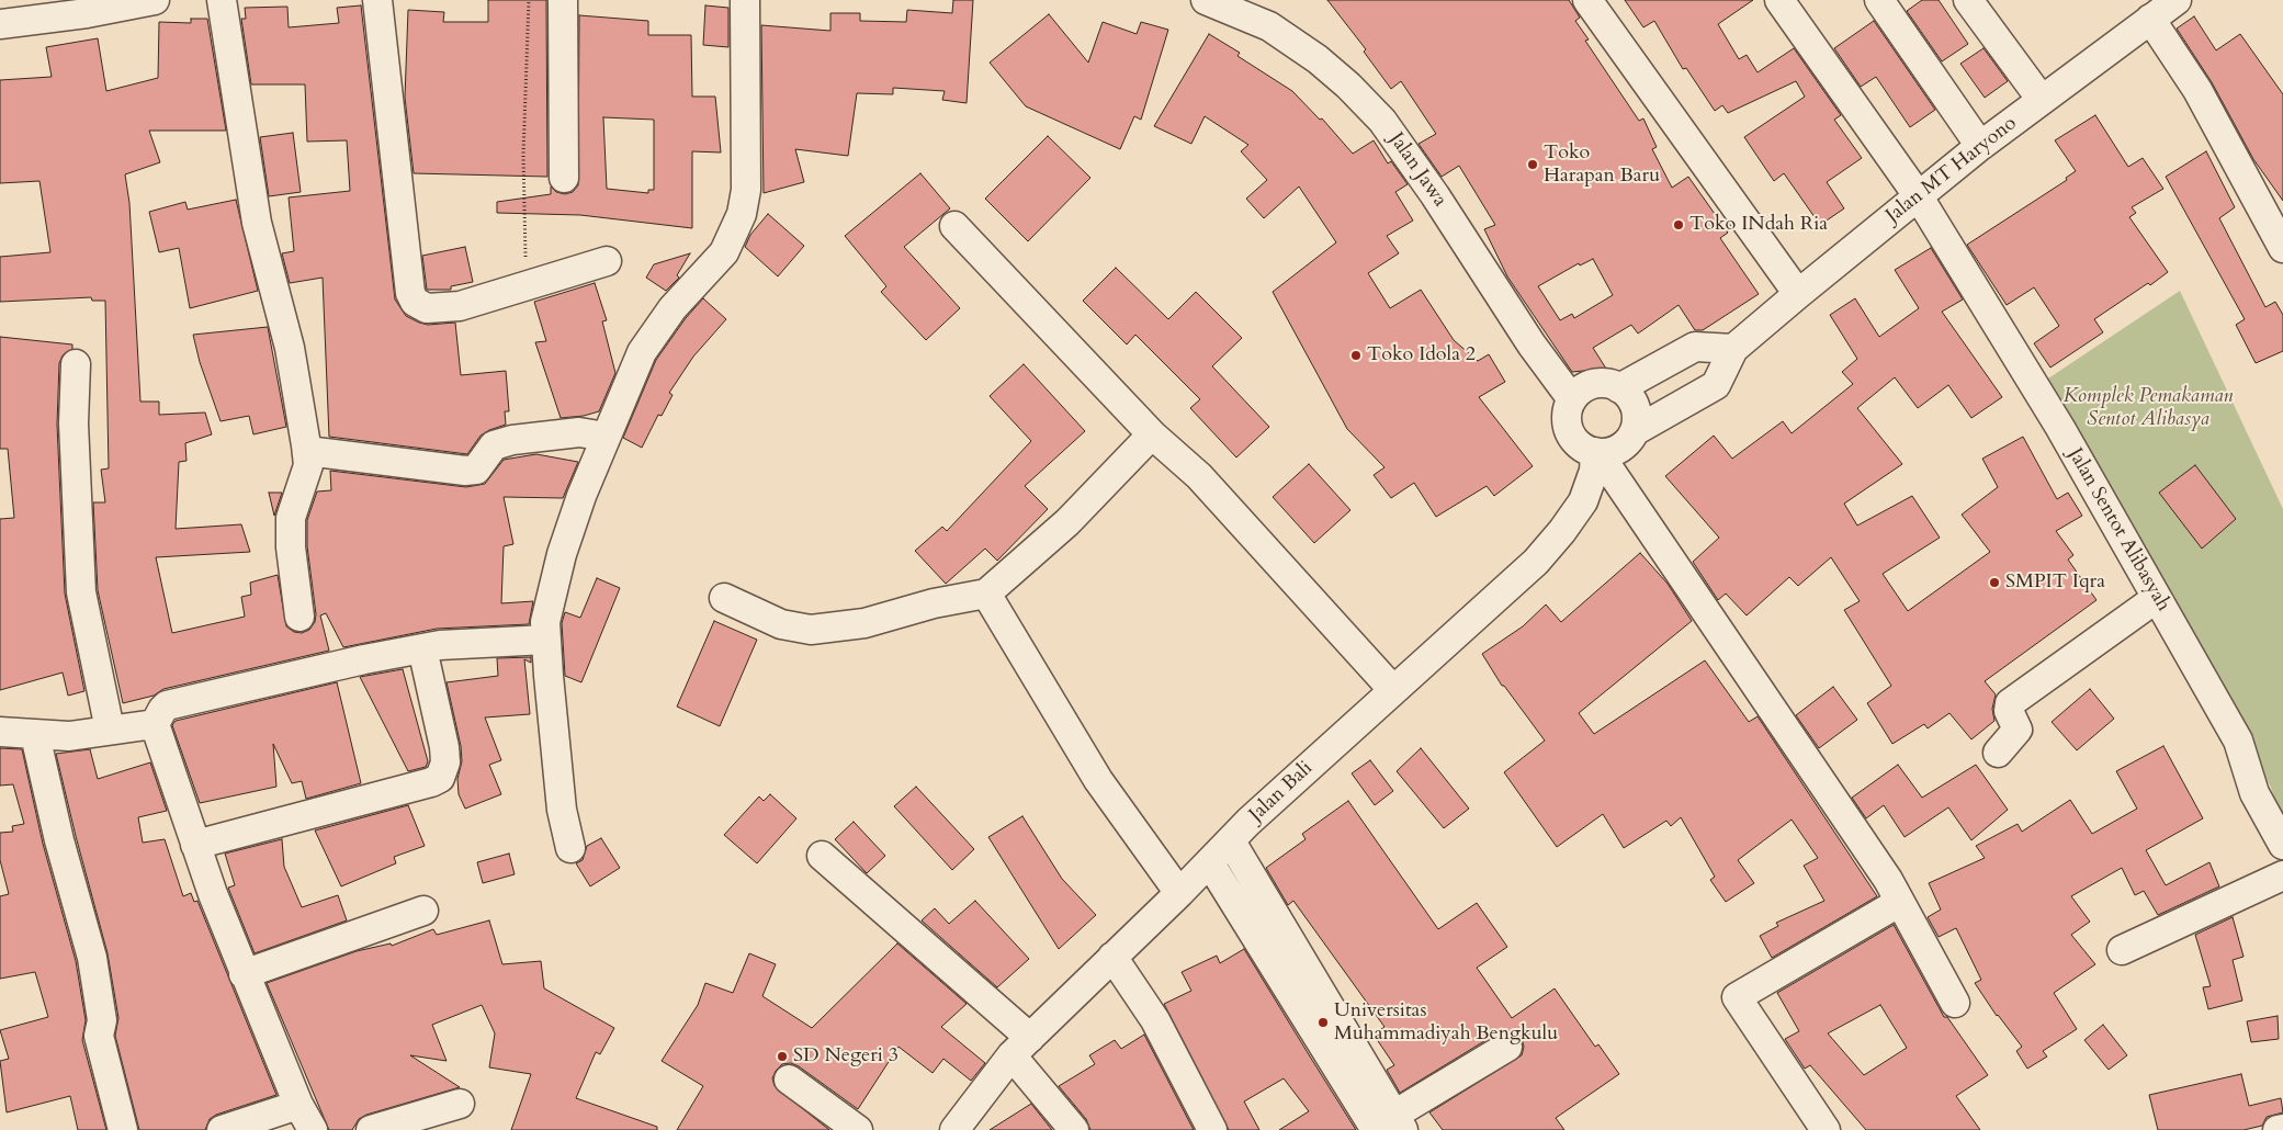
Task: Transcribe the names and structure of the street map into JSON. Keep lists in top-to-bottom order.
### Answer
{
  "streets": {
    "street": [
      "Jalan Jawa",
      "Jalan MT Haryono",
      "Jalan Sentot Alibasyah",
      "Jalan Bali"
    ]
  },
  "crossings": [
    ["Jalan Jawa", "Jalan Bali"],
    ["Jalan MT Haryono", "Jalan Sentot Alibasyah"]
  ],
  "parks": ["Komplek Pemakaman Sentot Alibasya"],
  "places": [
    "Toko Harapan Baru",
    "Toko INdah Ria",
    "Toko Idola 2",
    "SMPIT Iqra",
    "Universitas Muhammadiyah Bengkulu",
    "SD Negeri 3"
  ]
}
